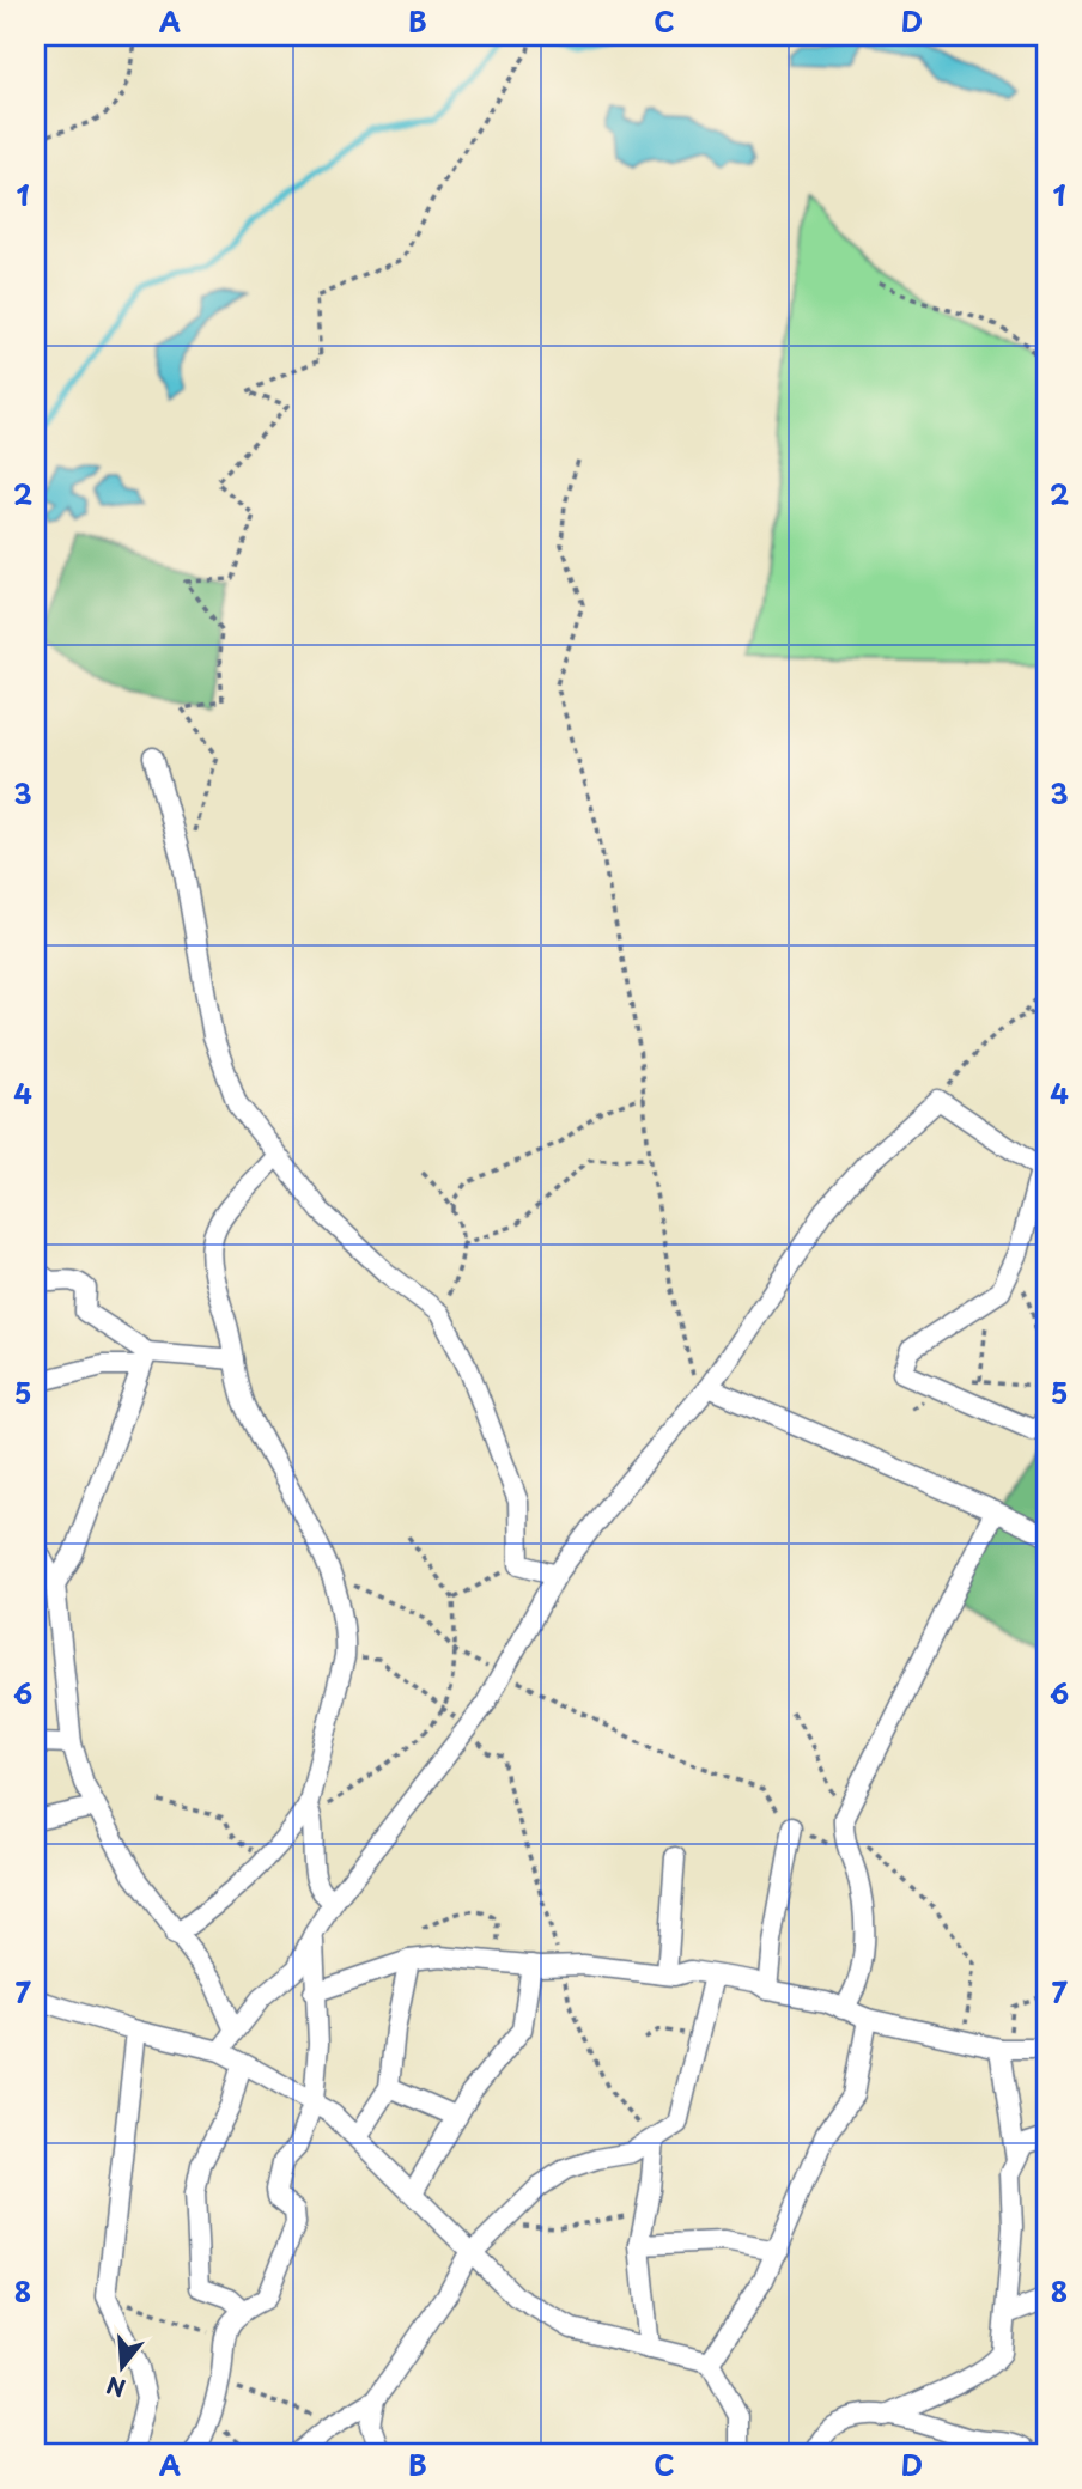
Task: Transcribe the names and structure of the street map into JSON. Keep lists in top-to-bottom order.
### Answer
{
  "north": "bottom",
  "grid": {
    "columns": [
      "A",
      "B",
      "C",
      "D"
    ],
    "rows": [
      "1",
      "2",
      "3",
      "4",
      "5",
      "6",
      "7",
      "8"
    ]
  }
}
